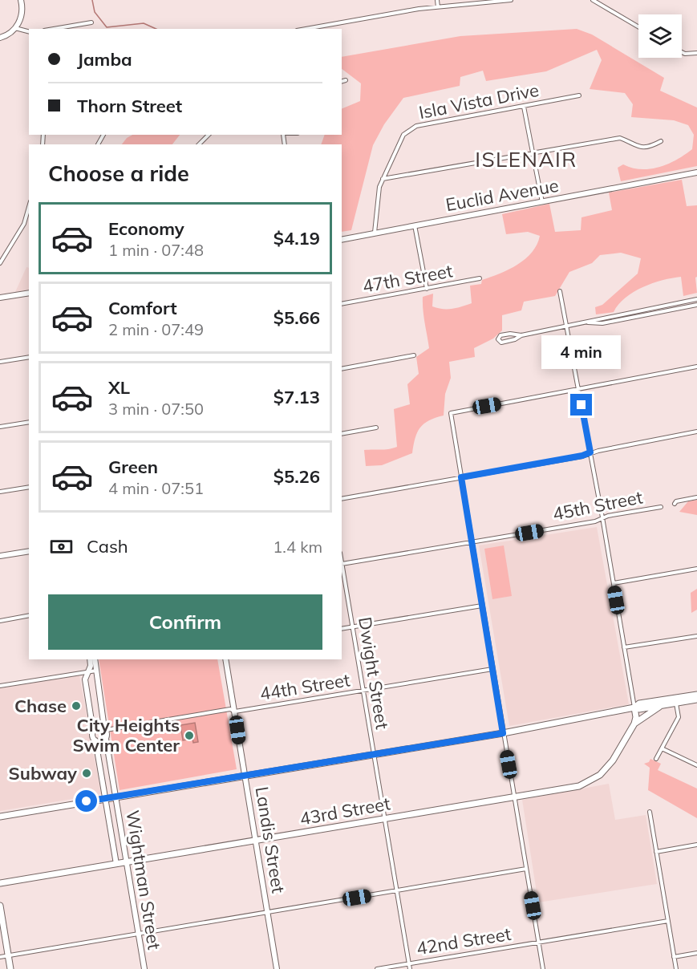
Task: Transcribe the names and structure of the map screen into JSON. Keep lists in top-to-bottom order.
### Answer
{
  "streets": {
    "main road": [
      "Euclid Avenue",
      "43rd Street",
      "Landis Street",
      "Wightman Street"
    ],
    "street": [
      "Isla Vista Drive",
      "47th Street",
      "45th Street",
      "Dwight Street",
      "44th Street",
      "42nd Street"
    ]
  },
  "crossings": [
    ["Isla Vista Drive", "Euclid Avenue"],
    ["45th Street", "Dwight Street"],
    ["Dwight Street", "44th Street"],
    ["Dwight Street", "43rd Street"],
    ["Dwight Street", "42nd Street"],
    ["44th Street", "Landis Street"],
    ["44th Street", "Wightman Street"],
    ["43rd Street", "Landis Street"],
    ["43rd Street", "Wightman Street"]
  ],
  "districts": ["ISLENAIR"],
  "places": ["Chase", "City Heights Swim Center", "Subway"],
  "page": {
    "banner": ["Jamba", "Thorn Street"],
    "heading": "Choose a ride",
    "list": [
      {
        "name": "Economy",
        "note": "1 min · 07:48",
        "value": "$4.19"
      },
      {
        "name": "Comfort",
        "note": "2 min · 07:49",
        "value": "$5.66"
      },
      {
        "name": "XL",
        "note": "3 min · 07:50",
        "value": "$7.13"
      },
      {
        "name": "Green",
        "note": "4 min · 07:51",
        "value": "$5.26"
      }
    ],
    "bubble": "4 min",
    "pay": ["Cash", "1.4 km"],
    "buttons": "Confirm"
  }
}
